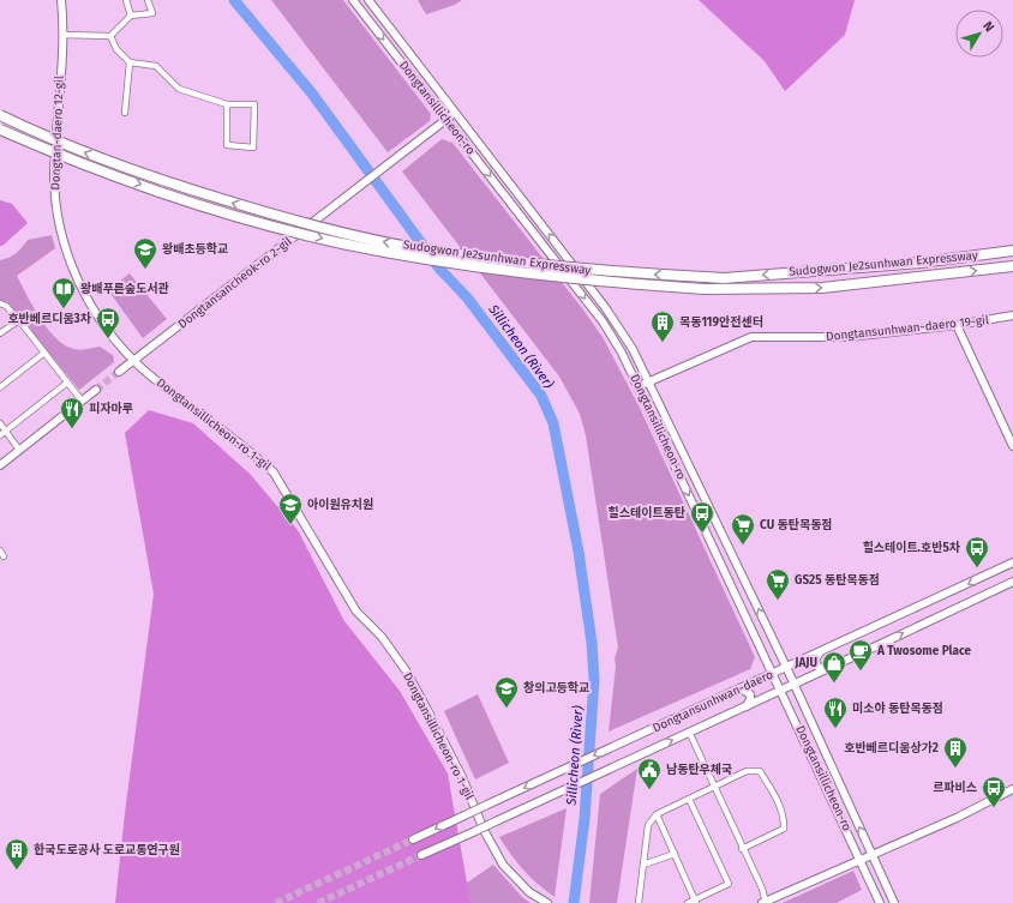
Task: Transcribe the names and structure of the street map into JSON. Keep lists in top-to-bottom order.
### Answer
{
  "streets": {
    "highway": ["Sudogwon Je2sunhwan Expressway"],
    "main road": [
      "Dongtansillicheon-ro",
      "Dongtan-daero 12-gil",
      "Dongtansancheok-ro 2-gil",
      "Dongtansunhwan-daero 19-gil",
      "Dongtansillicheon-ro 1-gil",
      "Dongtansunhwan-daero"
    ]
  },
  "crossings": [
    ["Dongtansillicheon-ro", "Dongtansancheok-ro 2-gil"],
    ["Dongtansillicheon-ro", "Dongtansunhwan-daero 19-gil"],
    ["Dongtansillicheon-ro", "Dongtansunhwan-daero"],
    ["Dongtan-daero 12-gil", "Dongtansancheok-ro 2-gil"],
    ["Dongtan-daero 12-gil", "Dongtansillicheon-ro 1-gil"],
    ["Dongtansancheok-ro 2-gil", "Dongtansillicheon-ro 1-gil"]
  ],
  "water": ["Sillicheon (River)"],
  "places": {
    "school or university": ["왕배초등학교", "아이원유치원", "창의고등학교"],
    "library": ["왕배푸른숲도서관"],
    "bus stop": [
      "호반베르디움3차",
      "힐스테이트동탄",
      "힐스테이트.호반5차",
      "르파비스"
    ],
    "building": ["목동119안전센터", "호반베르디움상가2", "한국도로공사 도로교통연구원"],
    "restaurant": ["피자마루", "미소야 동탄목동점"],
    "supermarket": ["CU 동탄목동점", "GS25 동탄목동점"],
    "cafe": ["A Twosome Place"],
    "shop": ["JAJU"],
    "public building": ["남동탄우체국"]
  },
  "north": "top right"
}
